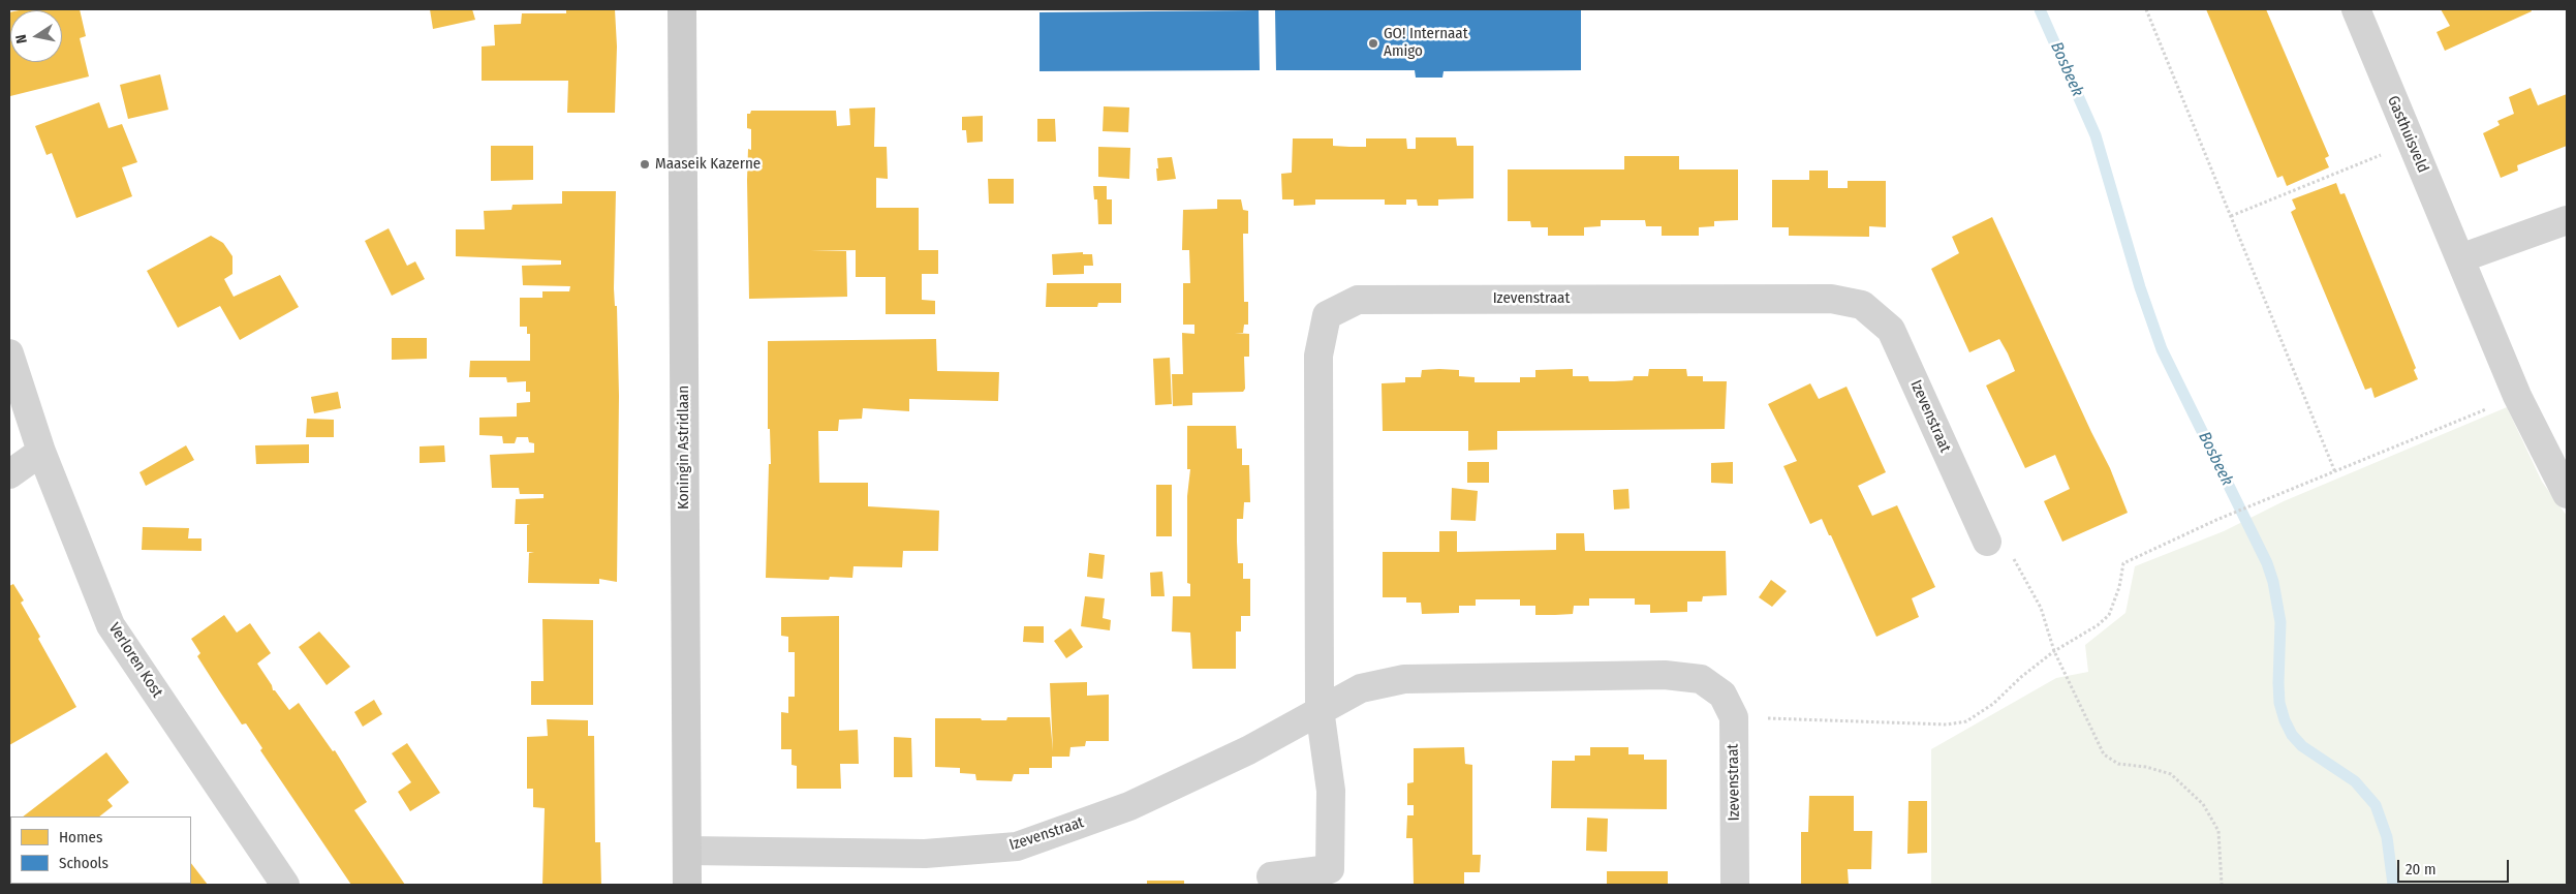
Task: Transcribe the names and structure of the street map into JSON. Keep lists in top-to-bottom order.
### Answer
{
  "streets": {
    "main road": ["Koningin Astridlaan"],
    "street": ["Gasthuisveld", "Izevenstraat", "Verloren Kost"]
  },
  "crossings": [
    ["Izevenstraat", "Koningin Astridlaan"]
  ],
  "water": ["Bosbeek"],
  "places": ["GO! Internaat Amigo", "Maaseik Kazerne"],
  "legend": ["Homes", "Schools"],
  "scale_bar": "20 m",
  "north": "left"
}
